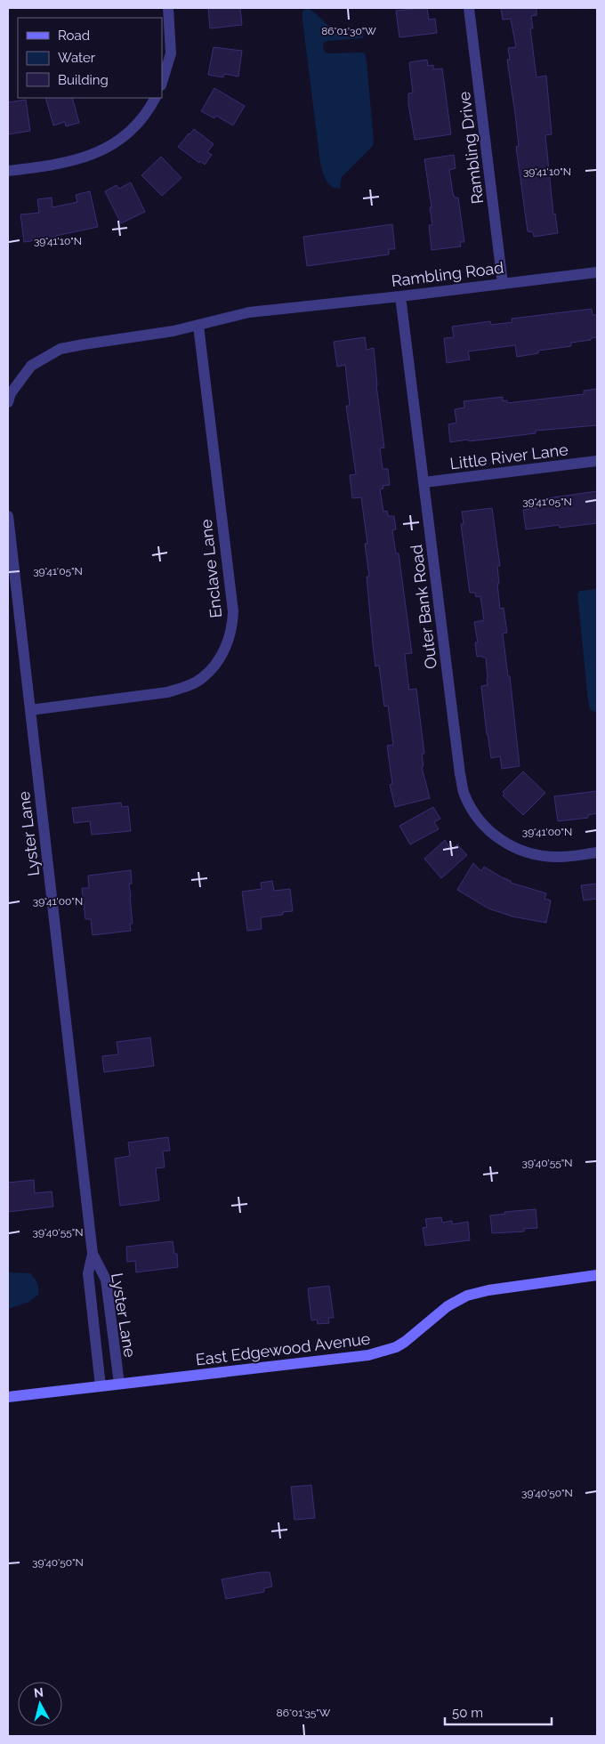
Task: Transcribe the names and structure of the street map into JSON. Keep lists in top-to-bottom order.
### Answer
{
  "streets": {
    "main road": ["East Edgewood Avenue"],
    "street": [
      "Rambling Drive",
      "Rambling Road",
      "Little River Lane",
      "Enclave Lane",
      "Outer Bank Road",
      "Lyster Lane"
    ]
  },
  "crossings": [
    ["Rambling Drive", "Rambling Road"],
    ["Rambling Road", "Enclave Lane"],
    ["Rambling Road", "Outer Bank Road"],
    ["Little River Lane", "Outer Bank Road"],
    ["Enclave Lane", "Lyster Lane"],
    ["Lyster Lane", "East Edgewood Avenue"]
  ],
  "legend": ["Road", "Water", "Building"],
  "scale_bar": "50 m",
  "north": "top",
  "coordinates": [
    "86°01'30\"W",
    "39°41'10\"N",
    "39°41'05\"N",
    "39°41'00\"N",
    "39°40'55\"N",
    "39°40'50\"N",
    "86°01'35\"W"
  ]
}
